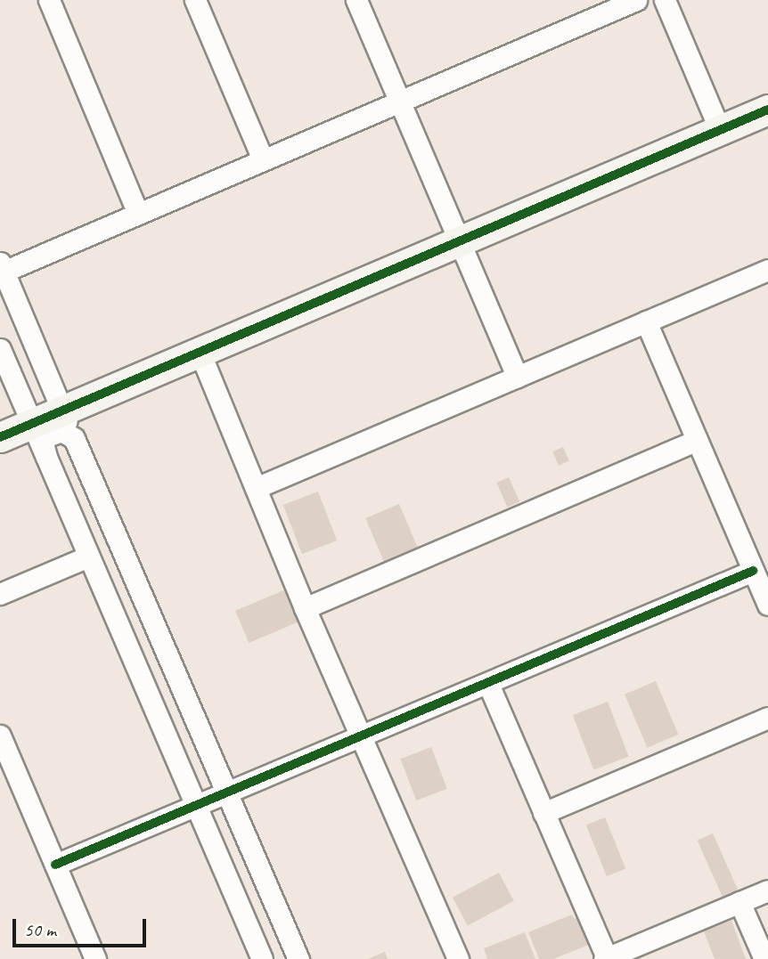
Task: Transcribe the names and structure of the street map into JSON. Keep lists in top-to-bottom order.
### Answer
{
  "scale_bar": "50 m"
}
